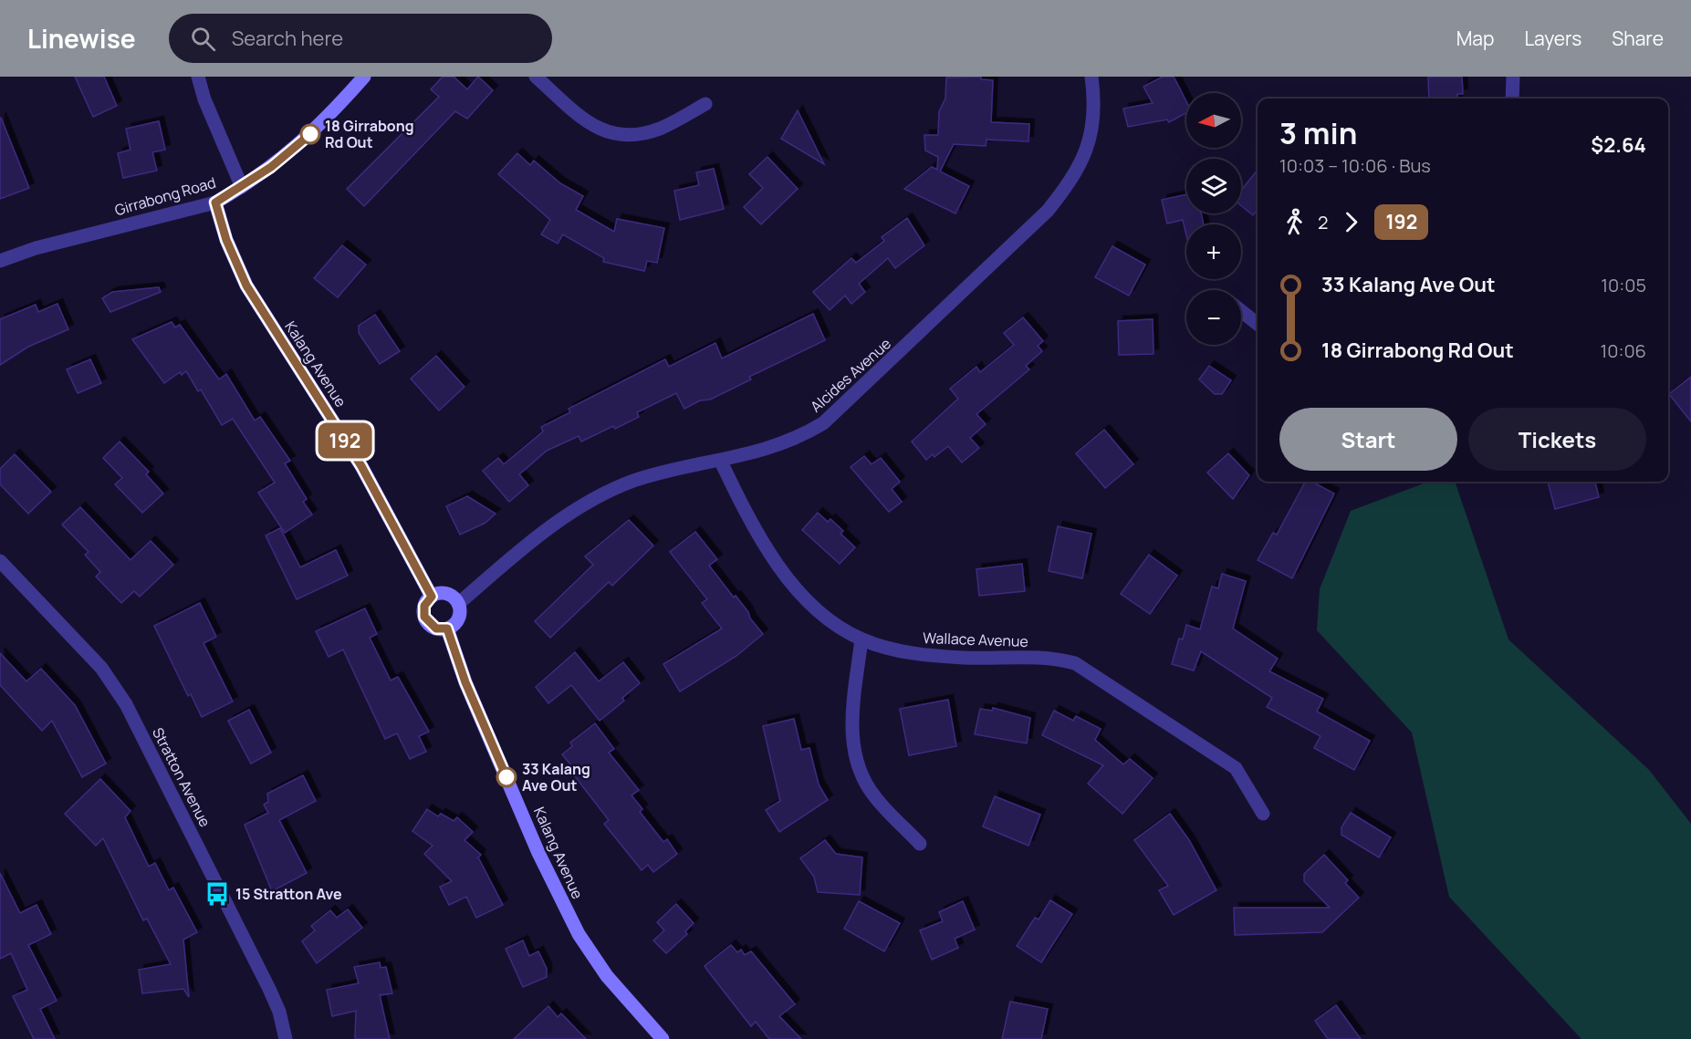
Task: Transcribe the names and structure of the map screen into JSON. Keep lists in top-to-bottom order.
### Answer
{
  "streets": {
    "street": [
      "Girrabong Road",
      "Kalang Avenue",
      "Alcides Avenue",
      "Wallace Avenue",
      "Stratton Avenue"
    ]
  },
  "crossings": [
    ["Girrabong Road", "Kalang Avenue"],
    ["Kalang Avenue", "Alcides Avenue"],
    ["Alcides Avenue", "Wallace Avenue"]
  ],
  "places": {
    "other": ["18 Girrabong Rd Out", "33 Kalang Ave Out"],
    "bus stop": ["15 Stratton Ave"]
  },
  "lines": ["bus line 192"],
  "north": "left",
  "page": {
    "header": "Linewise",
    "search": "Search here",
    "nav": ["Map", "Layers", "Share"],
    "on_map": "192",
    "map_buttons": ["+", "−"],
    "heading": ["3 min", "10:03 – 10:06 · Bus", "$2.64"],
    "legs": ["2", "192"],
    "list": [
      {
        "name": "33 Kalang Ave Out",
        "value": "10:05"
      },
      {
        "name": "18 Girrabong Rd Out",
        "value": "10:06"
      }
    ],
    "buttons": ["Start", "Tickets"]
  }
}
